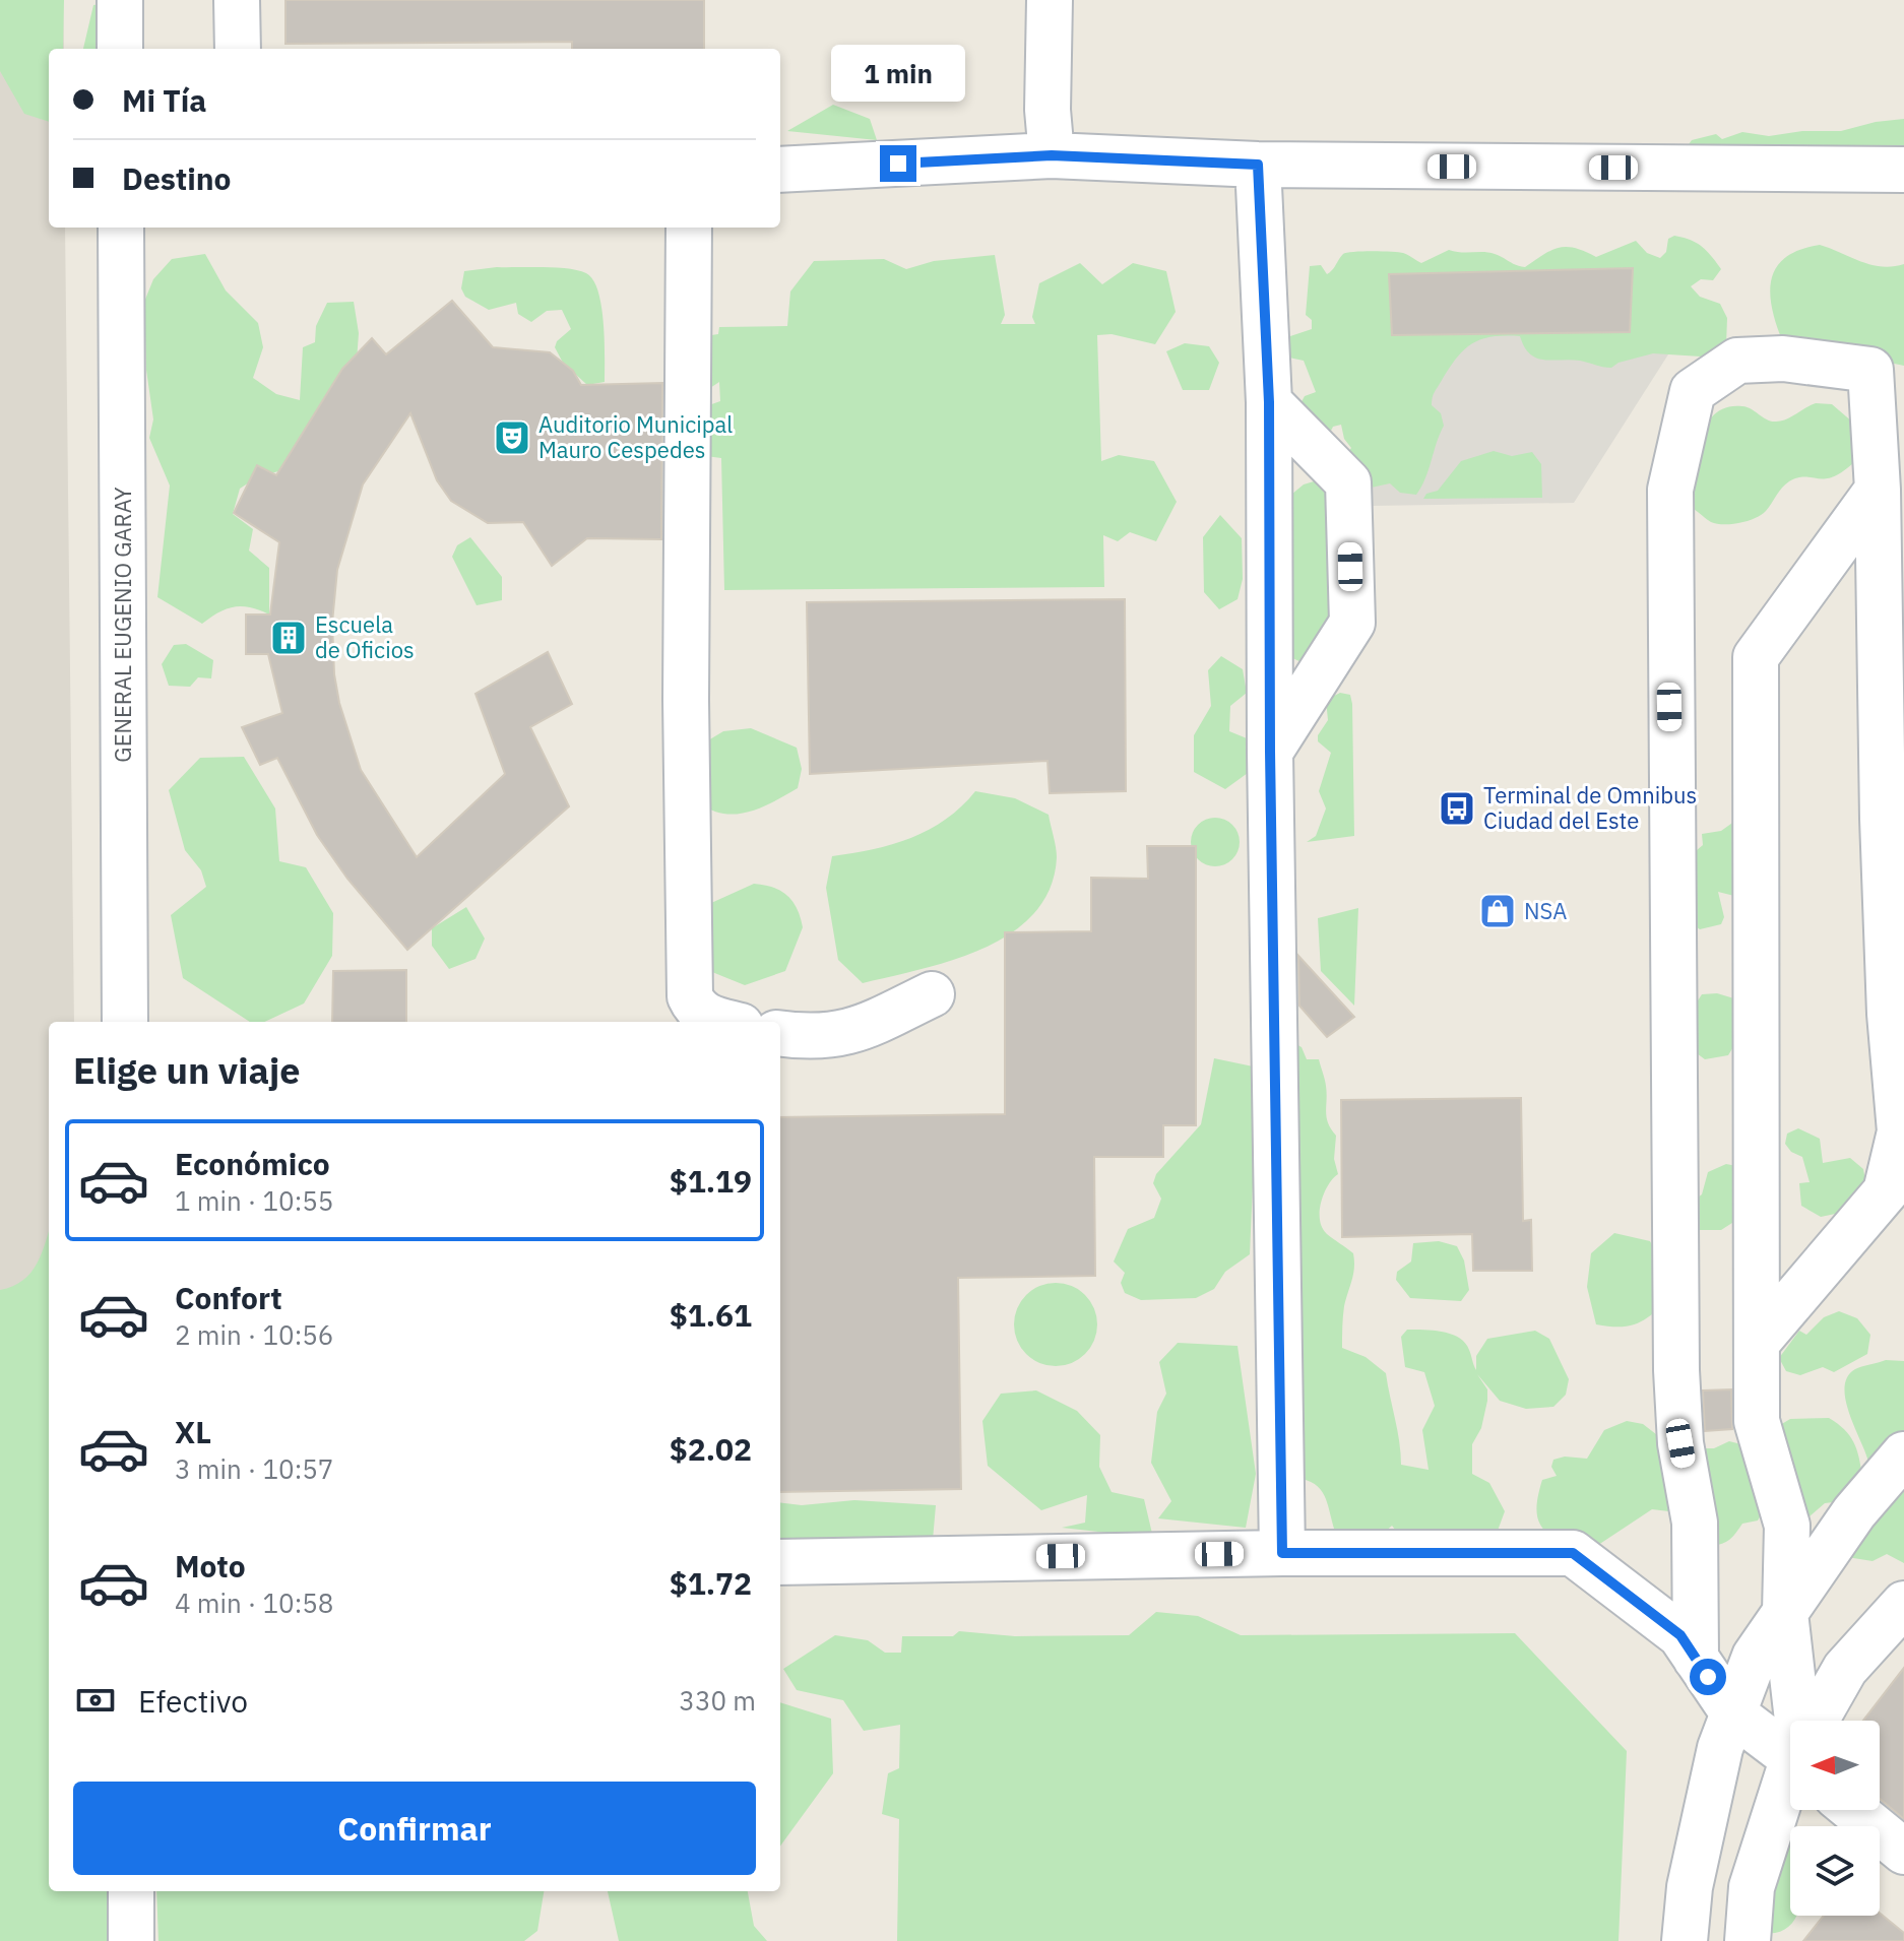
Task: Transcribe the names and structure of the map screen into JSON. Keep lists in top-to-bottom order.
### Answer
{
  "streets": {
    "street": ["GENERAL EUGENIO GARAY"]
  },
  "places": {
    "theatre": ["Auditorio Municipal Mauro Cespedes"],
    "building": ["Escuela de Oficios"],
    "bus stop": ["Terminal de Omnibus Ciudad del Este"],
    "shop": ["NSA"]
  },
  "north": "left",
  "page": {
    "bubble": "1 min",
    "banner": ["Mi Tía", "Destino"],
    "heading": "Elige un viaje",
    "list": [
      {
        "name": "Económico",
        "note": "1 min · 10:55",
        "value": "$1.19"
      },
      {
        "name": "Confort",
        "note": "2 min · 10:56",
        "value": "$1.61"
      },
      {
        "name": "XL",
        "note": "3 min · 10:57",
        "value": "$2.02"
      },
      {
        "name": "Moto",
        "note": "4 min · 10:58",
        "value": "$1.72"
      }
    ],
    "pay": ["Efectivo", "330 m"],
    "buttons": "Confirmar"
  }
}
